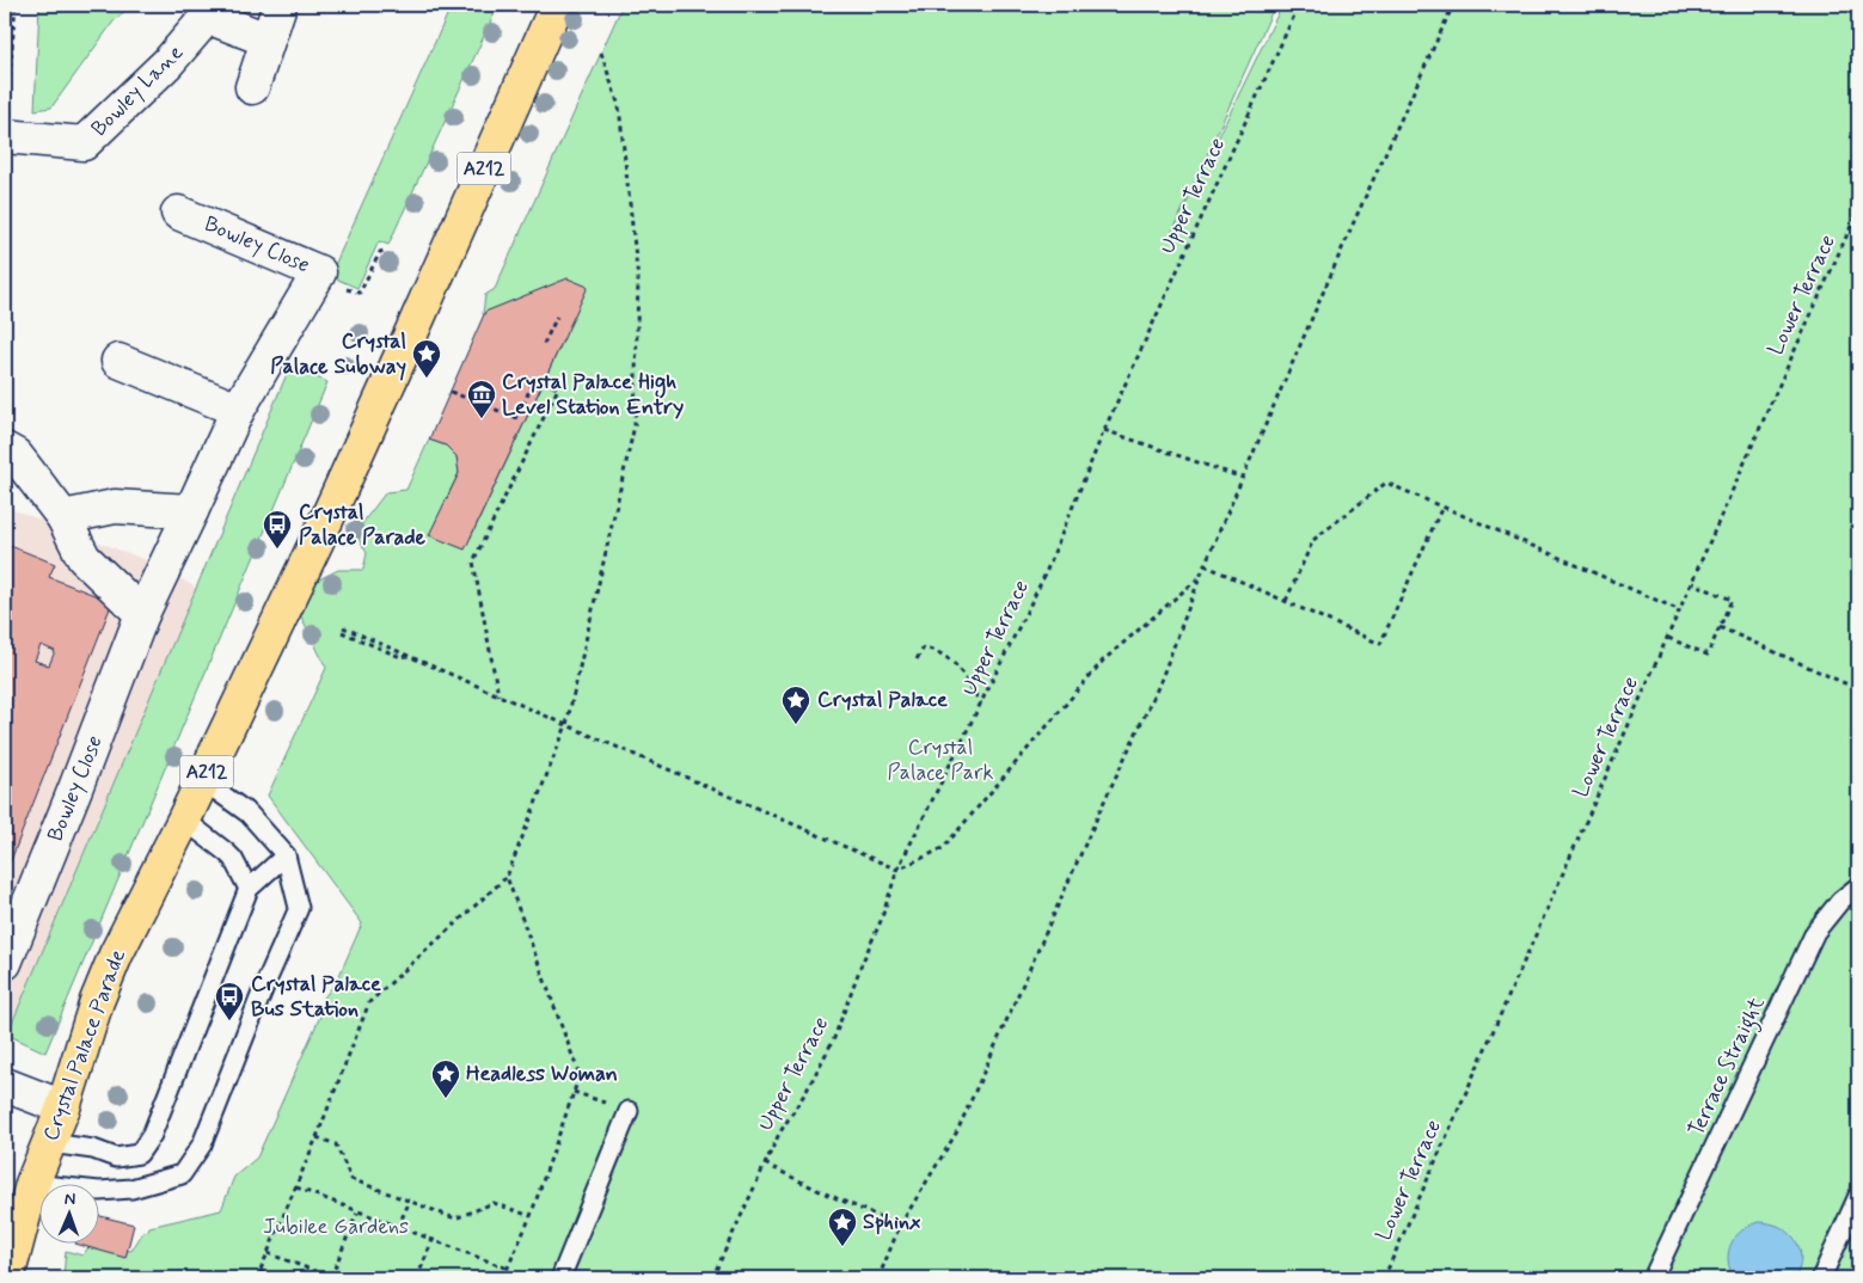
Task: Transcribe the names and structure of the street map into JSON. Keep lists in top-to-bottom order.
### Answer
{
  "streets": {
    "main road": ["A212", "Crystal Palace Parade"],
    "street": ["Bowley Lane", "Bowley Close"],
    "lane": ["Terrace Straight"],
    "path": ["Upper Terrace", "Lower Terrace"]
  },
  "parks": ["Crystal Palace Park", "Jubilee Gardens"],
  "places": {
    "place": [
      "Crystal Palace Subway",
      "Crystal Palace",
      "Headless Woman",
      "Sphinx"
    ],
    "museum": ["Crystal Palace High Level Station Entry"],
    "bus stop": ["Crystal Palace Parade", "Crystal Palace Bus Station"]
  },
  "north": "top"
}
